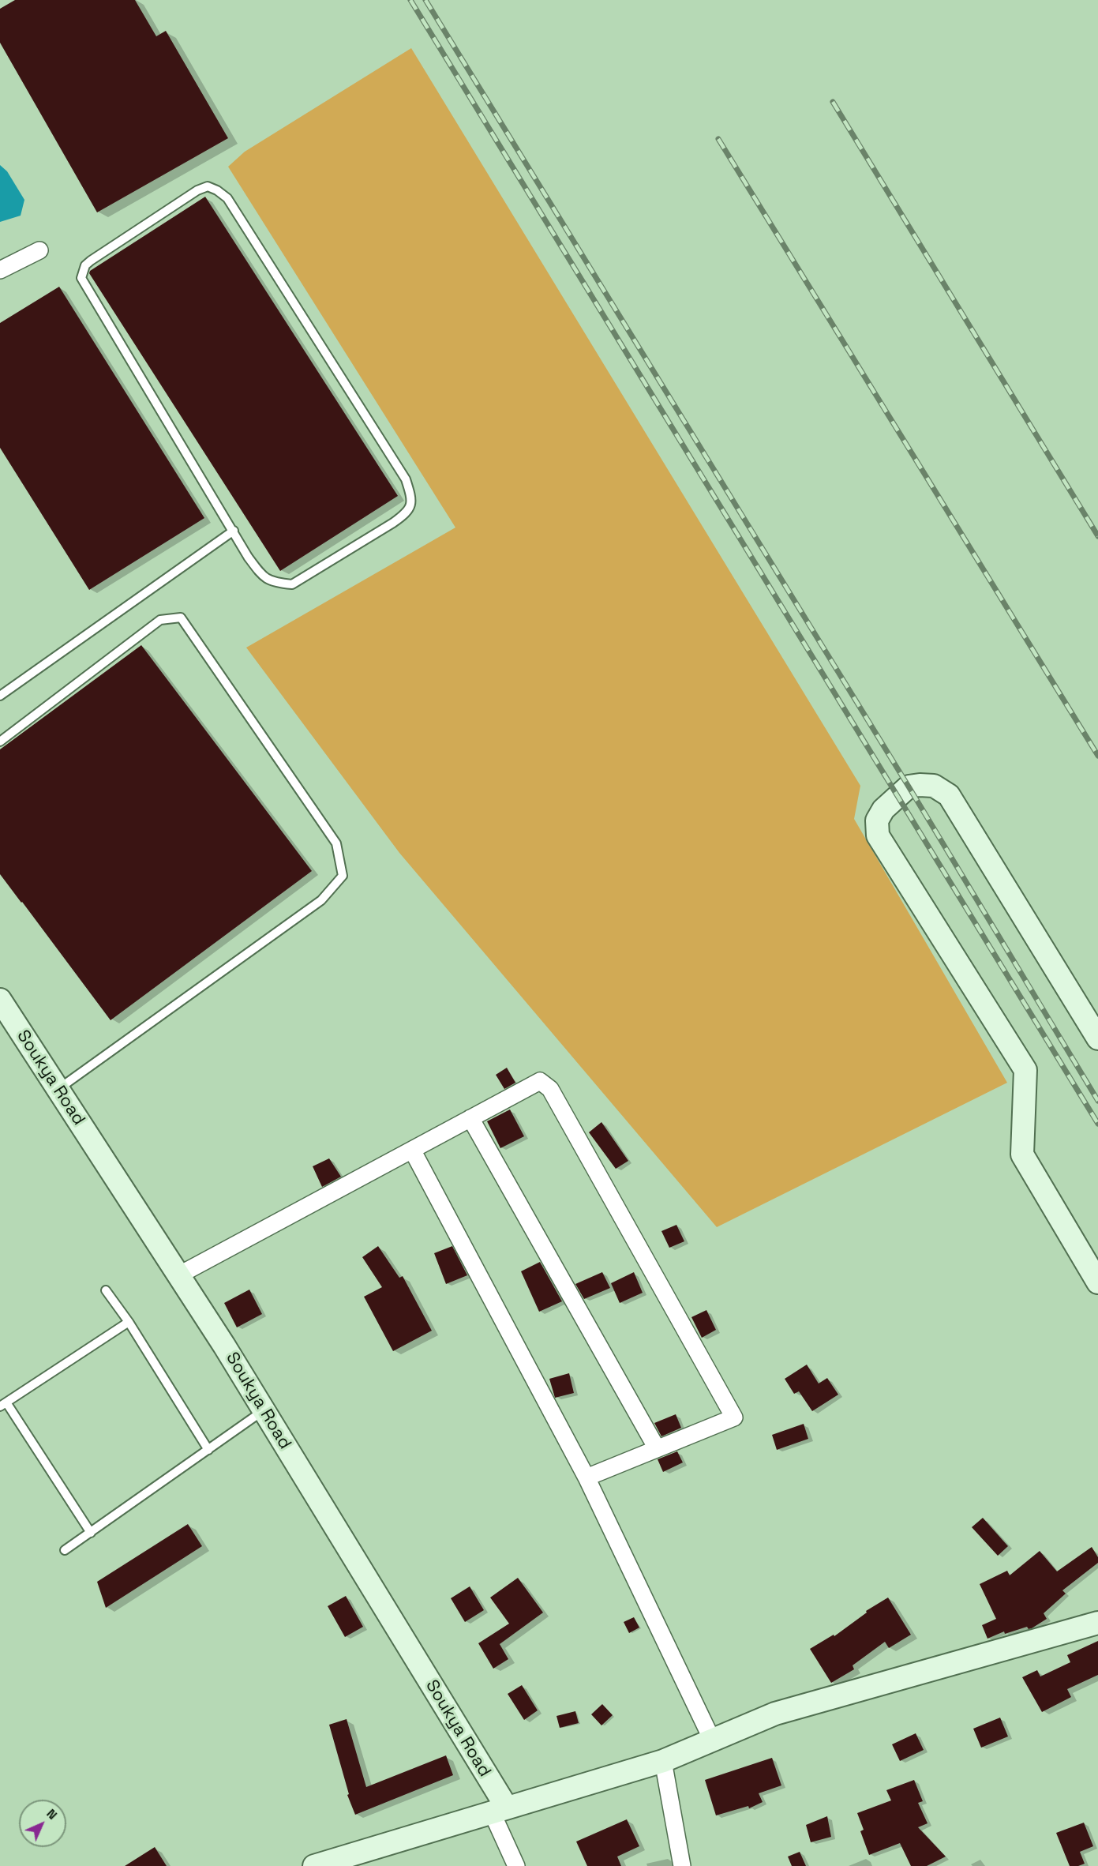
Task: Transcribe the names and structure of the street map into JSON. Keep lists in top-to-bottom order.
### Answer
{
  "streets": {
    "main road": ["Soukya Road"]
  },
  "north": "top right"
}
